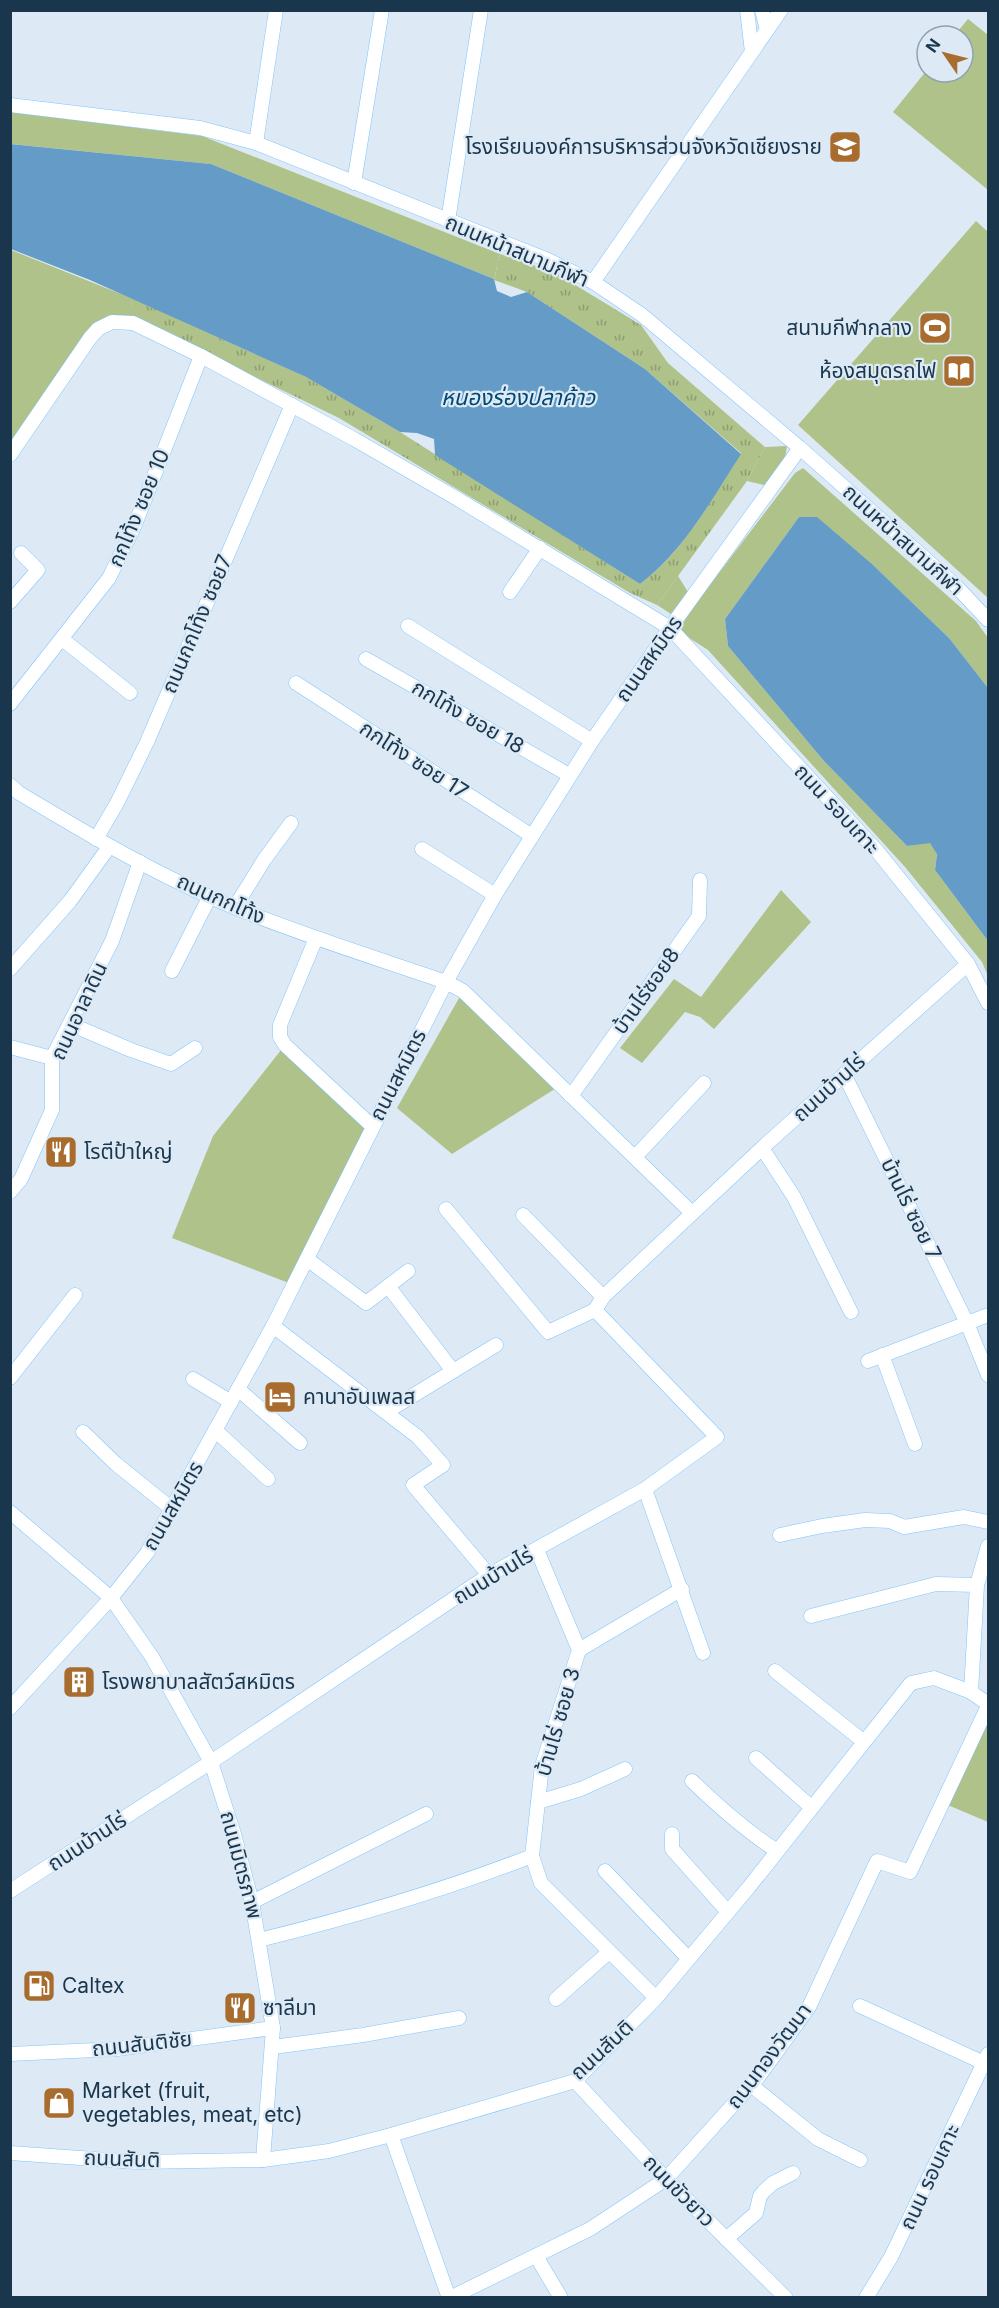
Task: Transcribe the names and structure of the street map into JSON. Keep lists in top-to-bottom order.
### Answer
{
  "streets": {
    "street": [
      "ถนนหน้าสนามกีฬา",
      "กกโท้ง ซอย 10",
      "ถนนกกโท้ง ซอย7",
      "ถนนสหมิตร",
      "กกโท้ง ซอย 18",
      "กกโท้ง ซอย 17",
      "ถนน รอบเกาะ",
      "ถนนกกโท้ง",
      "บ้านไร่ซอย8",
      "ถนนอาลาดิน",
      "ถนนบ้านไร่",
      "บ้านไร่ ซอย 7",
      "บ้านไร่ ซอย 3",
      "ถนนมิตรภาพ",
      "ถนนสันติชัย",
      "ถนนสันติ",
      "ถนนทองวัฒนา",
      "ถนนขัวยาว"
    ]
  },
  "crossings": [
    ["ถนนหน้าสนามกีฬา", "ถนนสหมิตร"],
    ["กกโท้ง ซอย 10", "ถนน รอบเกาะ"],
    ["ถนนกกโท้ง ซอย7", "ถนน รอบเกาะ"],
    ["ถนนกกโท้ง ซอย7", "ถนนกกโท้ง"],
    ["ถนนสหมิตร", "กกโท้ง ซอย 18"],
    ["ถนนสหมิตร", "กกโท้ง ซอย 17"],
    ["ถนนสหมิตร", "ถนน รอบเกาะ"],
    ["ถนนสหมิตร", "ถนนกกโท้ง"],
    ["ถนนสหมิตร", "ถนนมิตรภาพ"],
    ["ถนน รอบเกาะ", "ถนนบ้านไร่"],
    ["ถนนกกโท้ง", "ถนนอาลาดิน"],
    ["ถนนบ้านไร่", "บ้านไร่ ซอย 7"],
    ["ถนนบ้านไร่", "บ้านไร่ ซอย 3"],
    ["ถนนบ้านไร่", "ถนนมิตรภาพ"],
    ["บ้านไร่ ซอย 3", "ถนนสันติ"],
    ["ถนนมิตรภาพ", "ถนนสันติชัย"],
    ["ถนนมิตรภาพ", "ถนนสันติ"],
    ["ถนนสันติ", "ถนนขัวยาว"],
    ["ถนนทองวัฒนา", "ถนนขัวยาว"]
  ],
  "water": ["หนองร่องปลาค้าว"],
  "places": {
    "school or university": ["โรงเรียนองค์การบริหารส่วนจังหวัดเชียงราย"],
    "sports": ["สนามกีฬากลาง"],
    "library": ["ห้องสมุดรถไฟ"],
    "restaurant": ["โรตีป้าใหญ่", "ซาลีมา"],
    "hotel": ["คานาอันเพลส"],
    "building": ["โรงพยาบาลสัตว์สหมิตร"],
    "fuel station": ["Caltex"],
    "shop": ["Market (fruit, vegetables, meat, etc)"]
  },
  "north": "top left"
}
